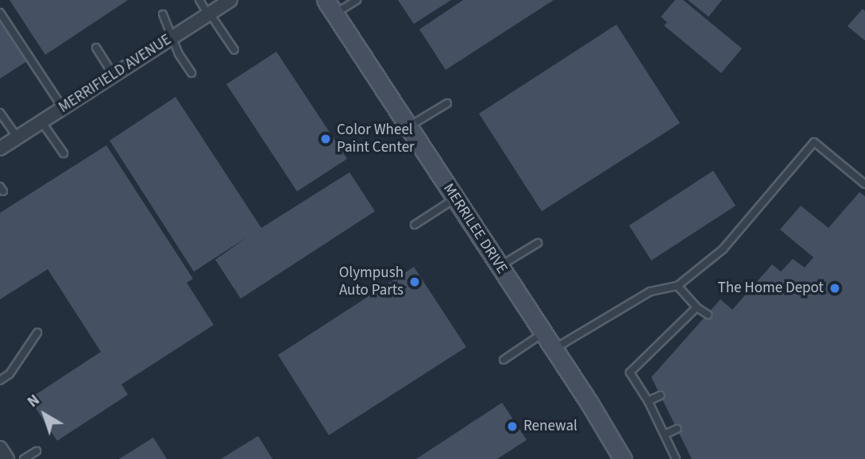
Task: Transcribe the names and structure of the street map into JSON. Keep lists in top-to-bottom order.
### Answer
{
  "streets": {
    "street": ["MERRIFIELD AVENUE", "MERRILEE DRIVE"]
  },
  "places": [
    "Color Wheel Paint Center",
    "Olympush Auto Parts",
    "The Home Depot",
    "Renewal"
  ],
  "north": "top left"
}
